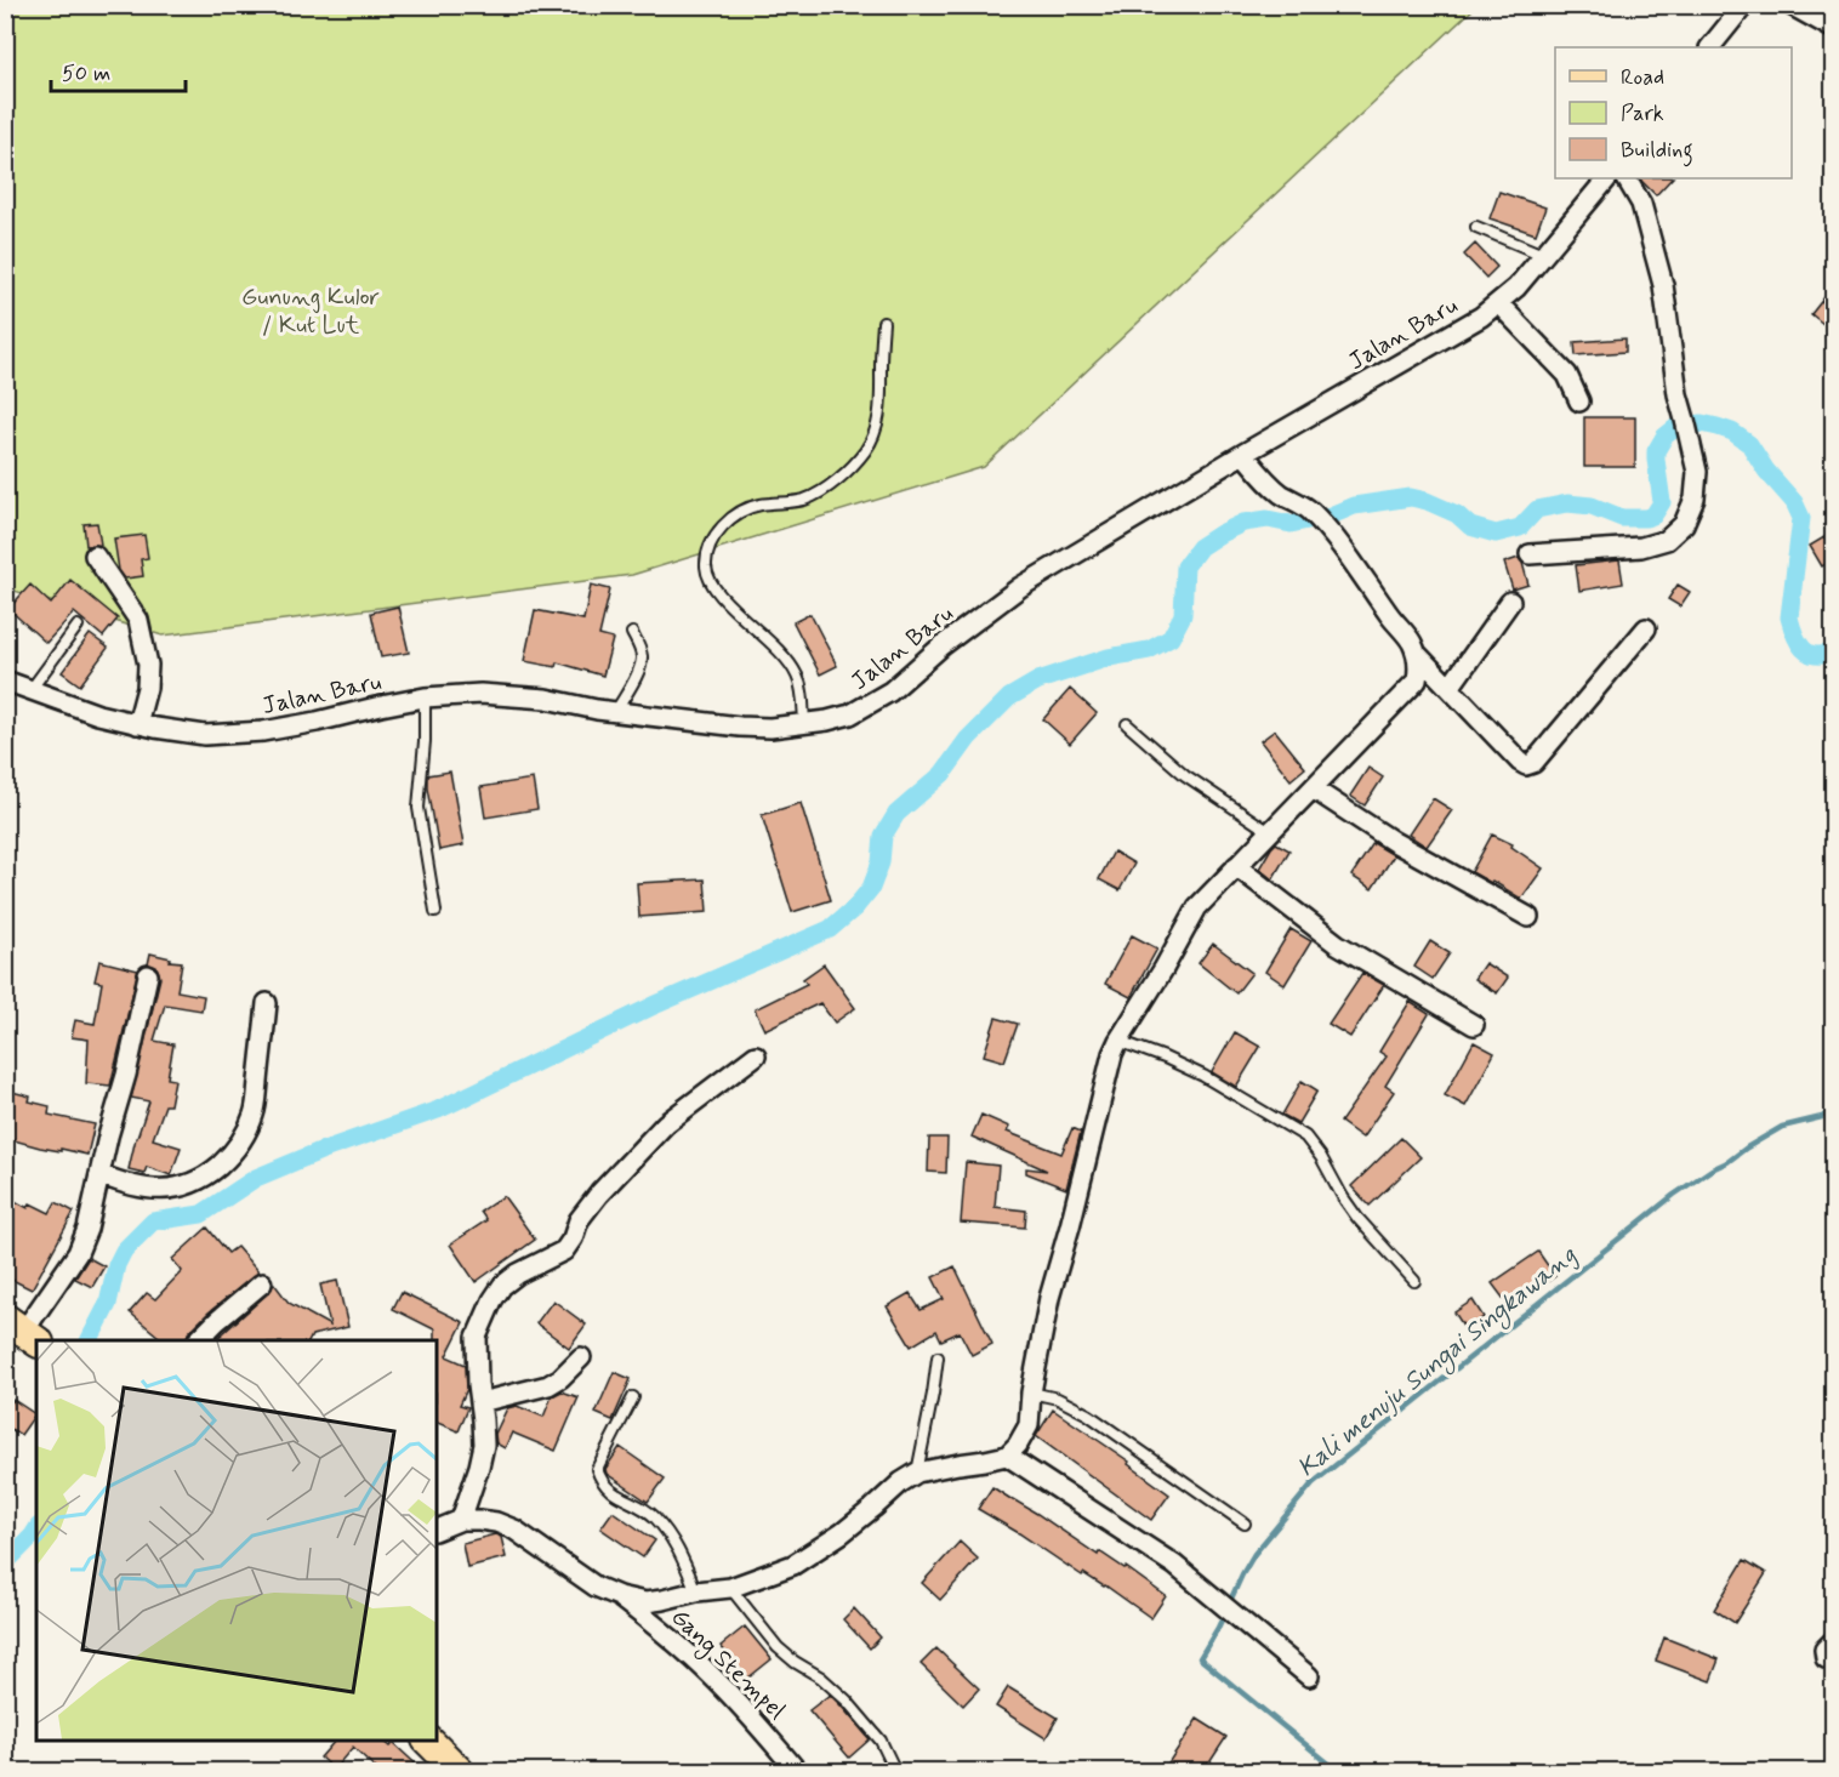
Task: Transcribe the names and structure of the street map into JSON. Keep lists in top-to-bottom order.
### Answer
{
  "streets": {
    "street": ["Jalan Baru", "Gang Stempel"]
  },
  "water": ["Kali menuju Sungai Singkawang"],
  "parks": ["Gunung Kulor / Kut Lut"],
  "legend": ["Road", "Park", "Building"],
  "scale_bar": "50 m"
}
